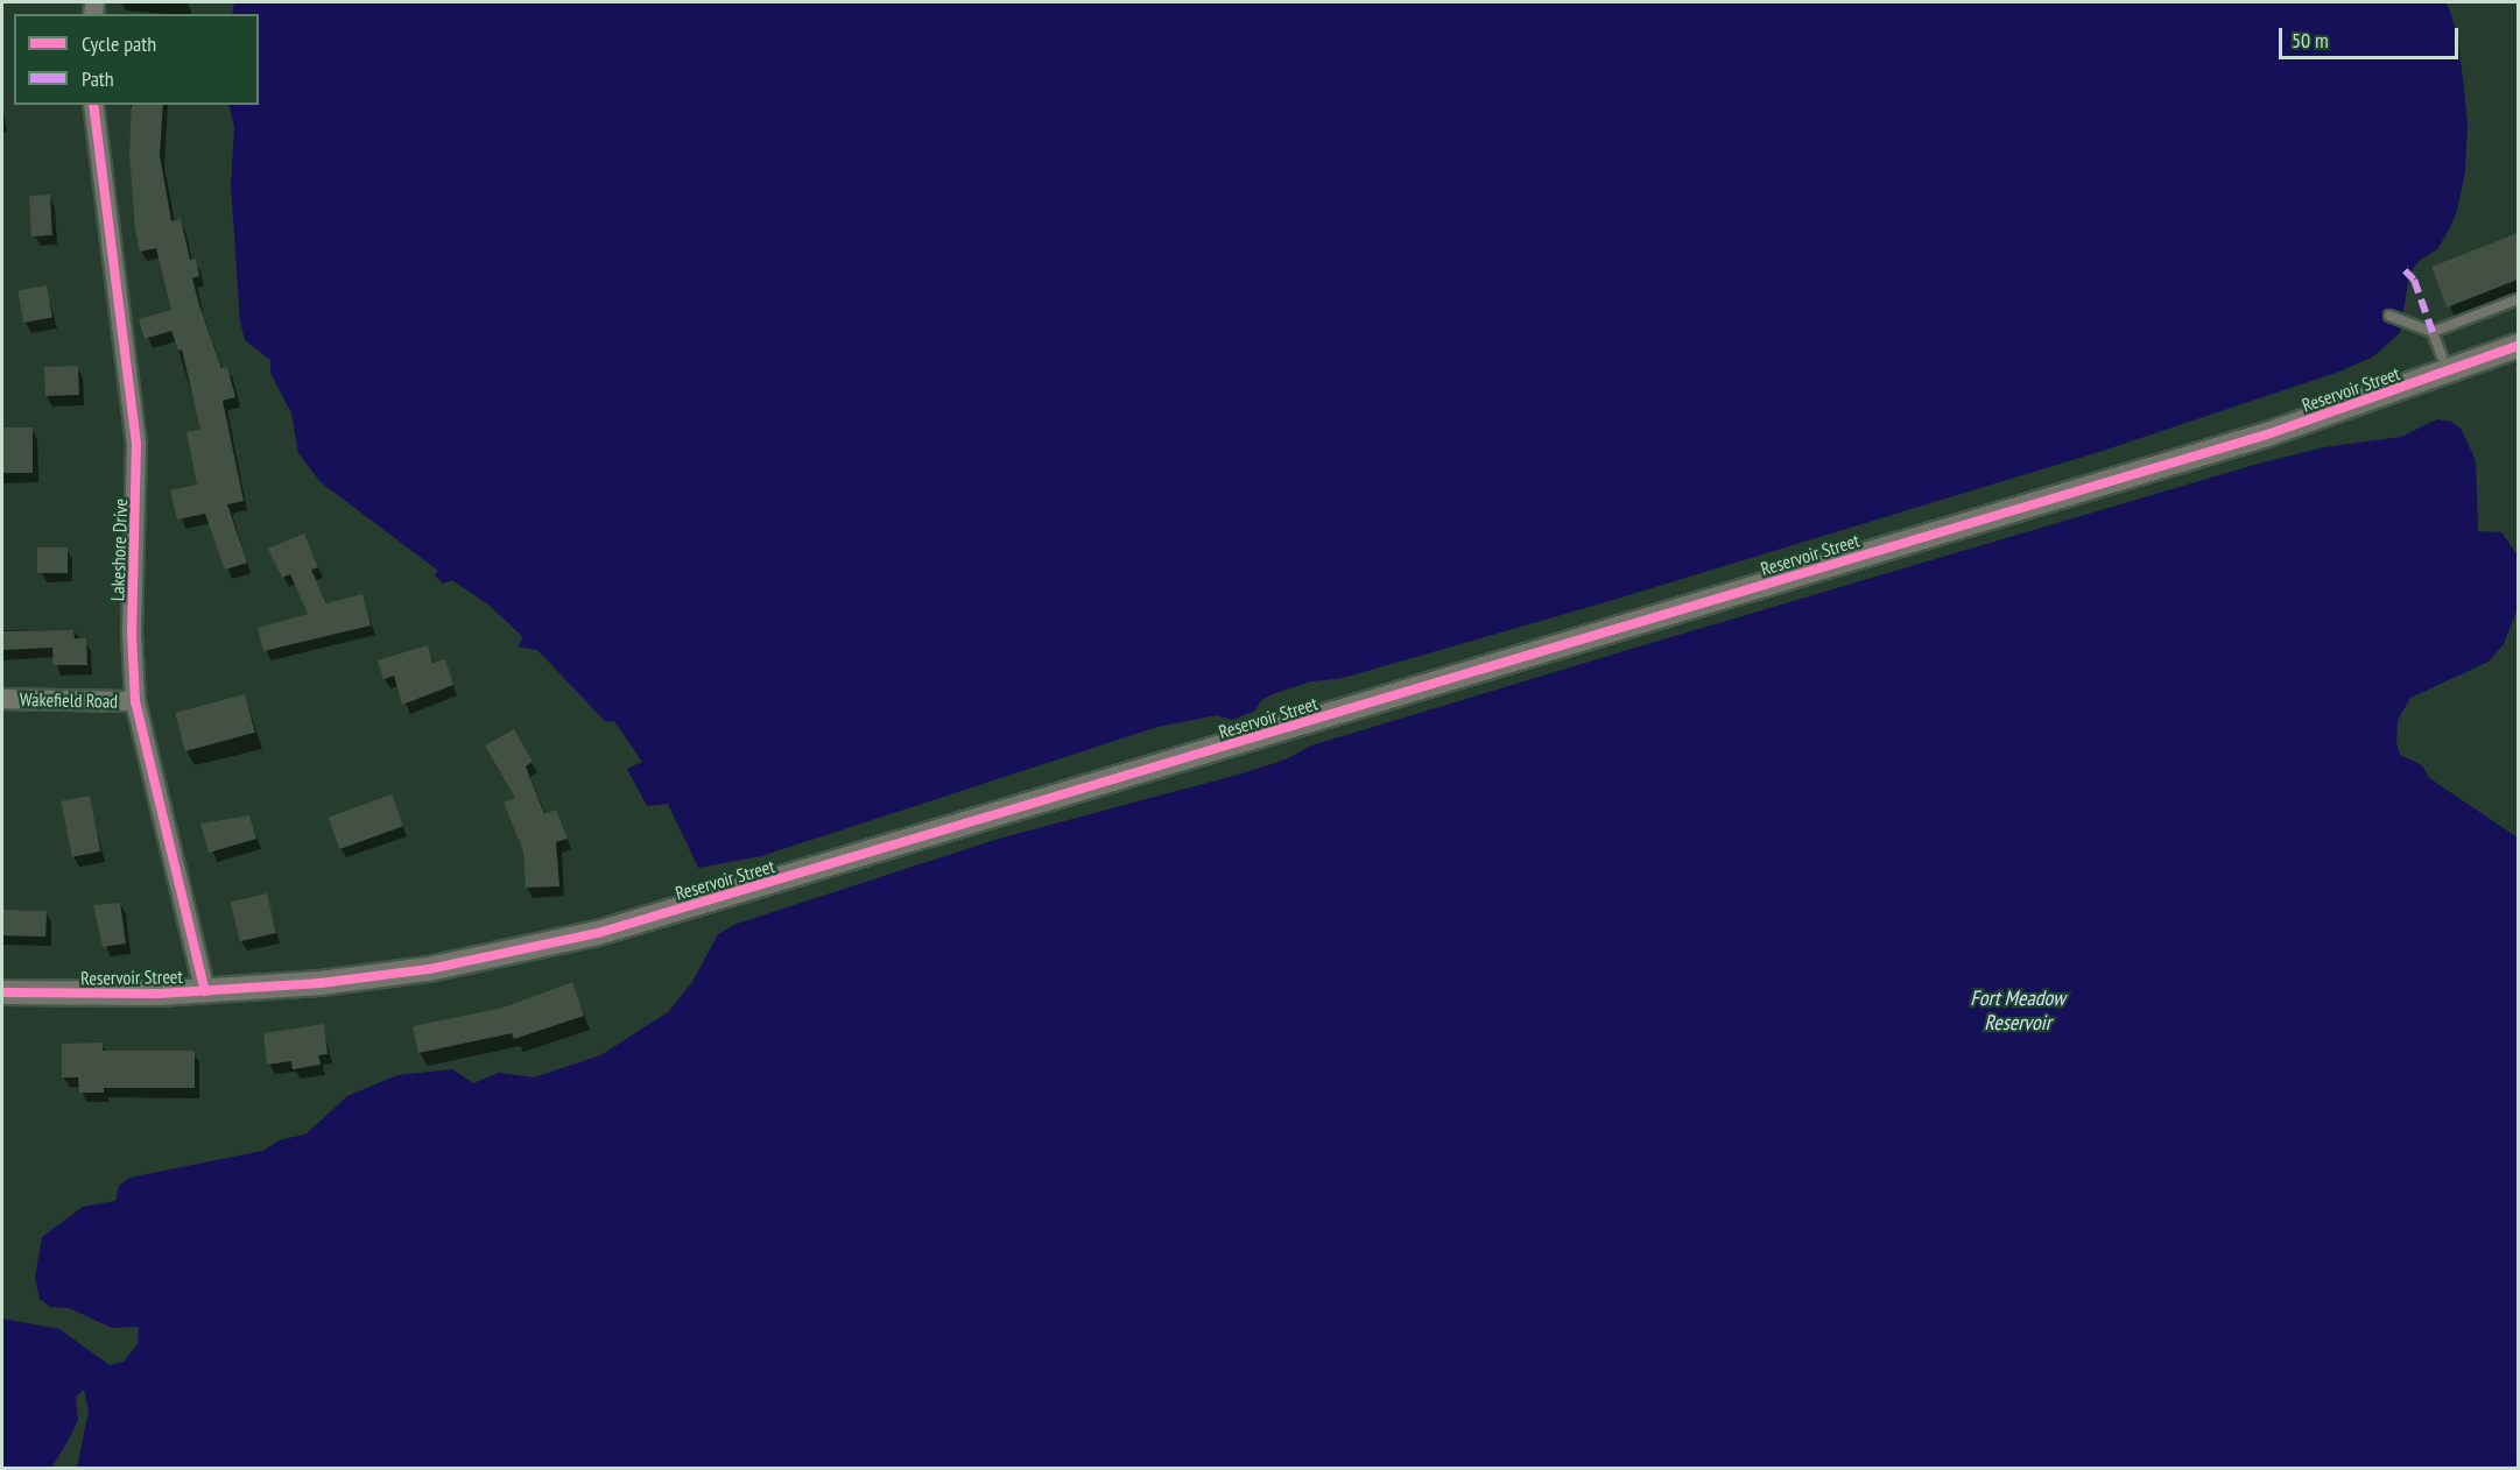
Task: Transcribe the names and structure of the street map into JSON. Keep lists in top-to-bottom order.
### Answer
{
  "streets": {
    "street": ["Reservoir Street", "Lakeshore Drive", "Wakefield Road"]
  },
  "crossings": [
    ["Reservoir Street", "Lakeshore Drive"],
    ["Lakeshore Drive", "Wakefield Road"]
  ],
  "water": ["Fort Meadow Reservoir"],
  "legend": ["Cycle path", "Path"],
  "scale_bar": "50 m"
}
